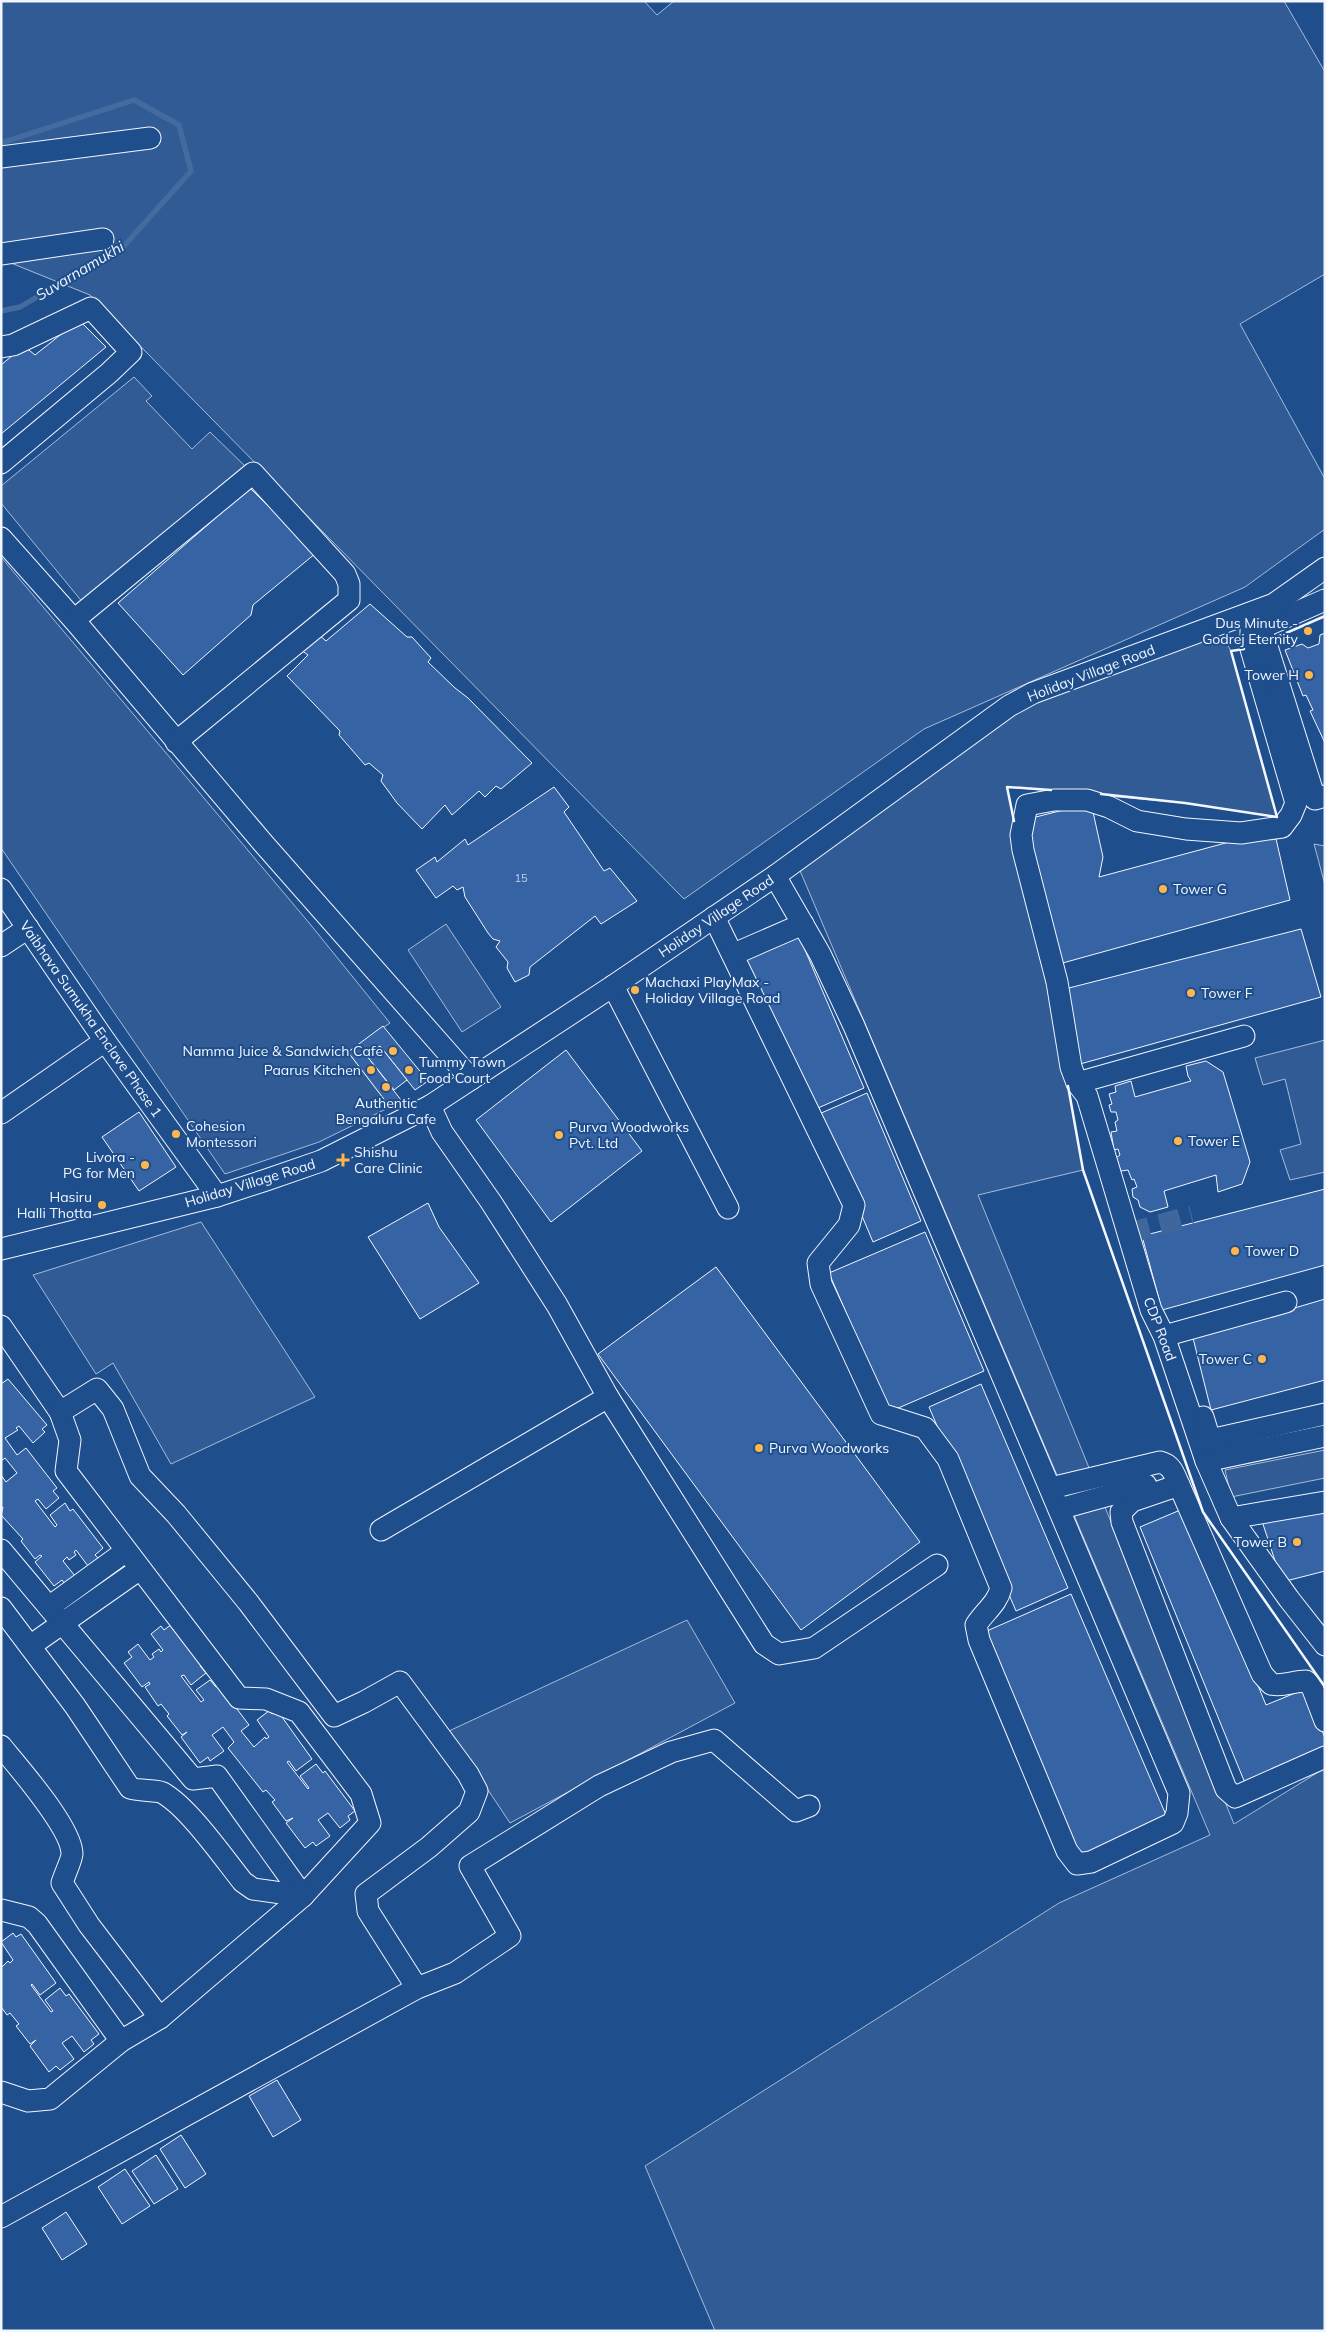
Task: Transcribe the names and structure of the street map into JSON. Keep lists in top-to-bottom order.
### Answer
{
  "streets": {
    "street": ["Holiday Village Road", "Vaibhava Sumukha Enclave Phase 1", "CDP Road"]
  },
  "crossings": [
    ["Holiday Village Road", "Vaibhava Sumukha Enclave Phase 1"],
    ["Holiday Village Road", "CDP Road"]
  ],
  "water": ["Suvarnamukhi"],
  "places": {
    "other": [
      "Dus Minute - Godrej Eternity",
      "Tower H",
      "Tower G",
      "Machaxi PlayMax - Holiday Village Road",
      "Tower F",
      "Namma Juice & Sandwich Cafe",
      "Paarus Kitchen",
      "Tummy Town Food Court",
      "Authentic Bengaluru Cafe",
      "Cohesion Montessori",
      "Purva Woodworks Pvt. Ltd",
      "Tower E",
      "Livora - PG for Men",
      "Hasiru Halli Thotta",
      "Tower D",
      "Tower C",
      "Purva Woodworks",
      "Tower B"
    ],
    "health": ["Shishu Care Clinic"]
  },
  "house_numbers": ["15"]
}
